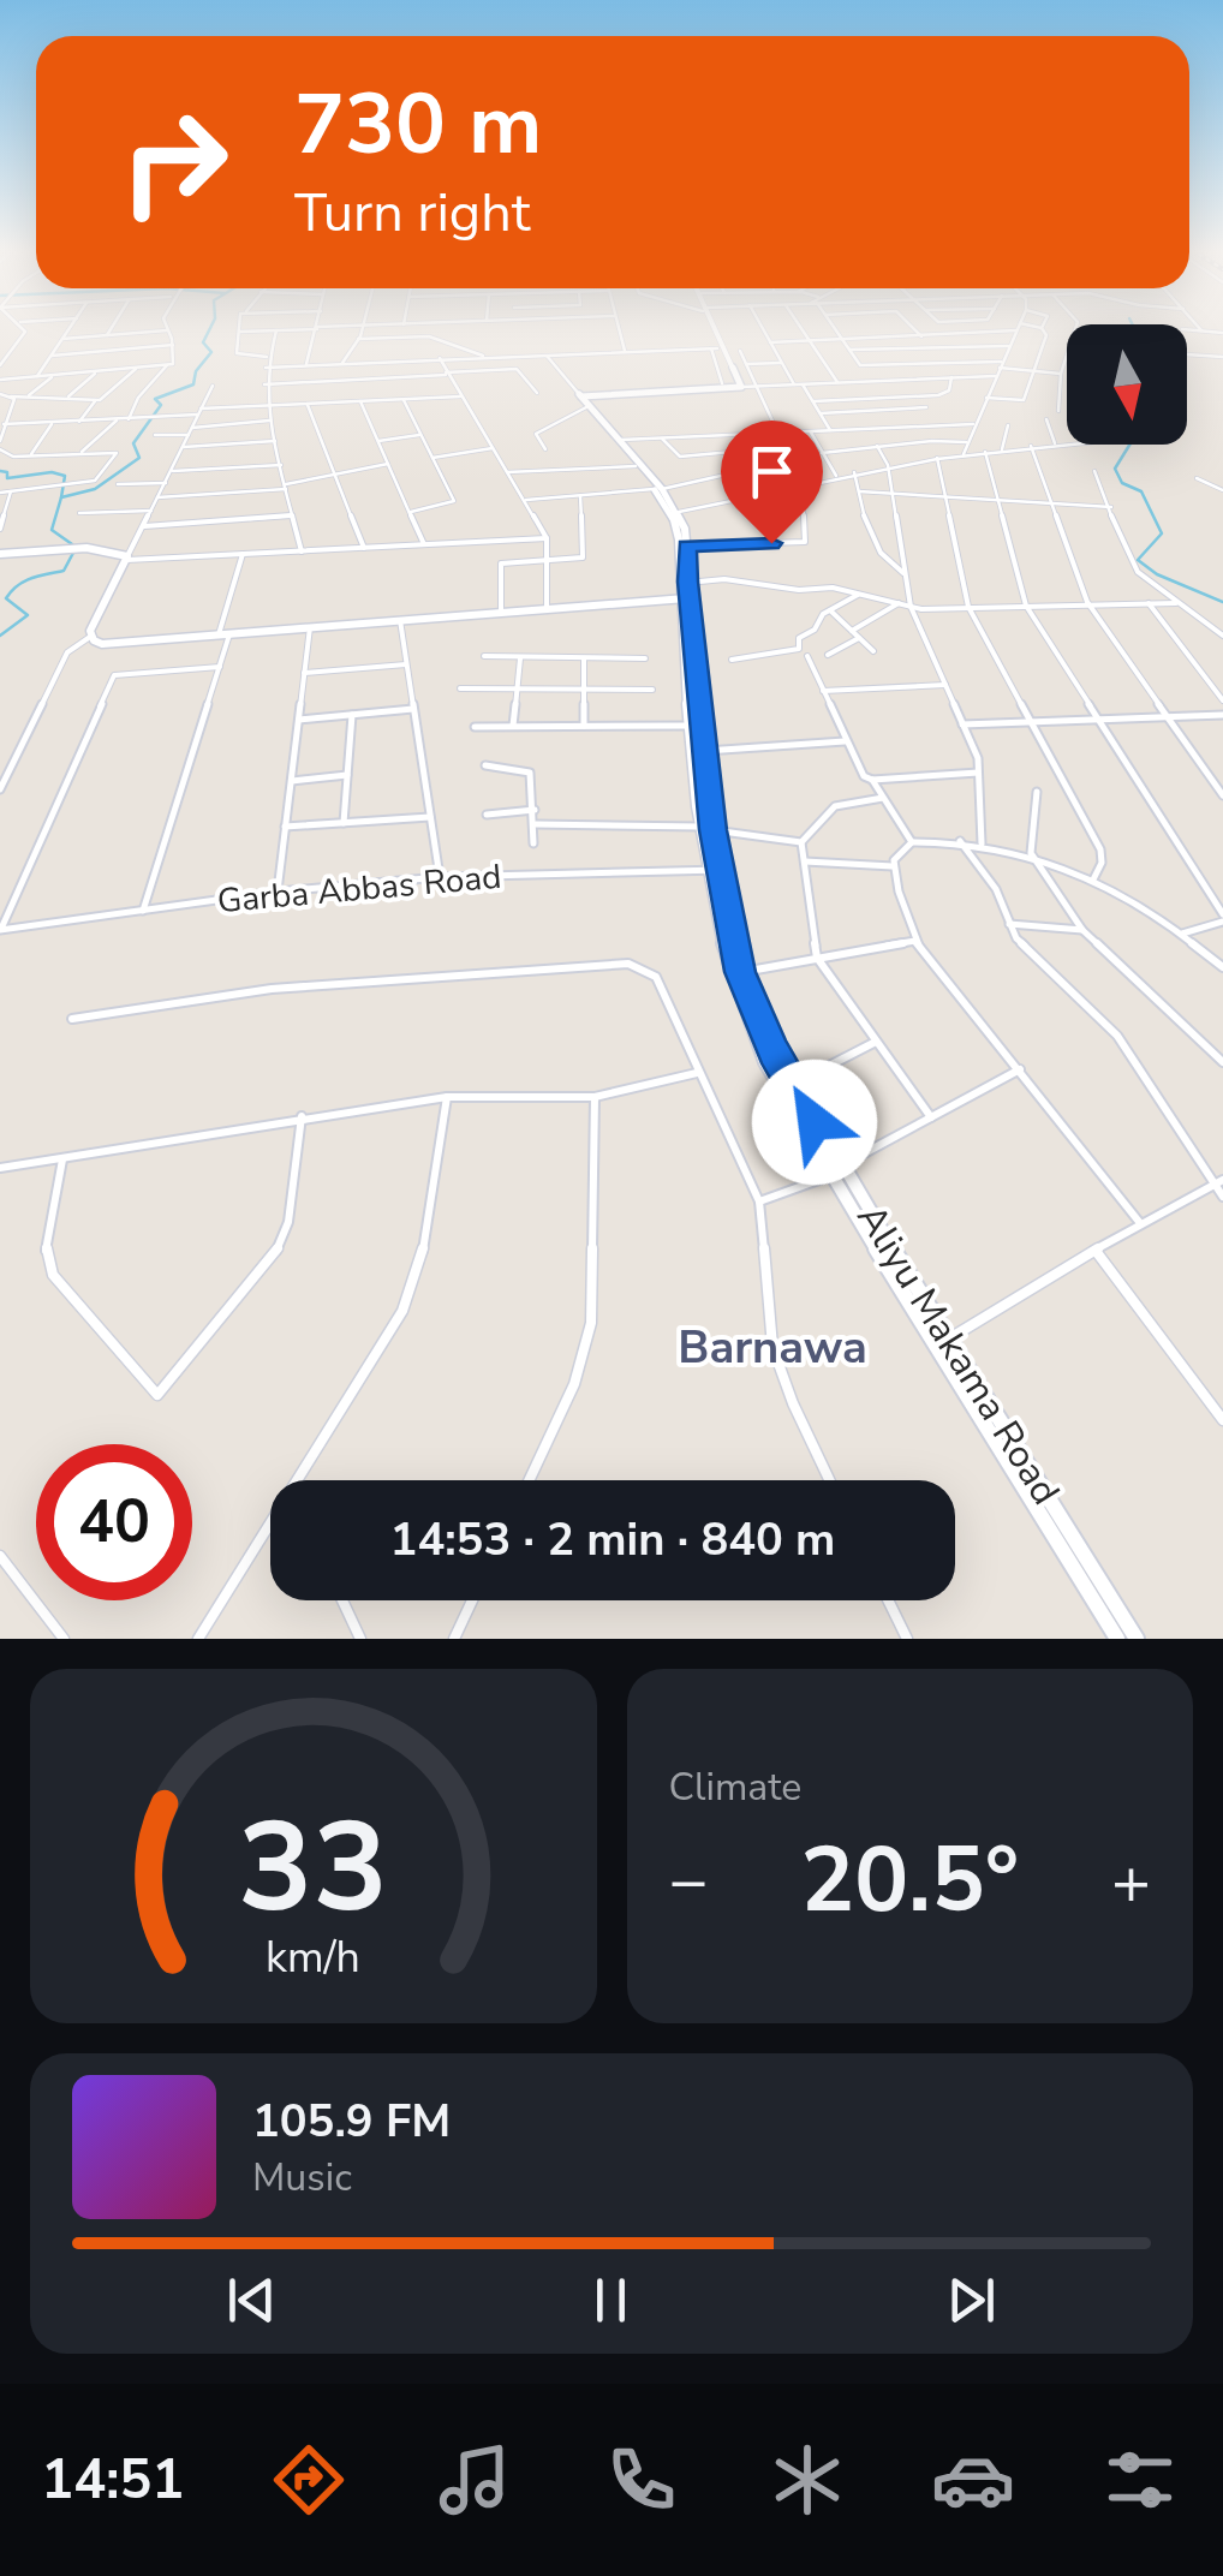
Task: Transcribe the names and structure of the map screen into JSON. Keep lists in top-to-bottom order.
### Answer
{
  "streets": {
    "street": ["Garba Abbas Road", "Aliyu Makama Road"]
  },
  "crossings": [
    ["Garba Abbas Road", "Aliyu Makama Road"]
  ],
  "districts": ["Barnawa"],
  "north": "bottom",
  "page": {
    "turn": ["730 m", "Turn right"],
    "limit": "40",
    "trip": "14:53 · 2 min · 840 m",
    "tile": "Climate",
    "heat": ["−", "20.5°", "+"],
    "song": ["105.9 FM", "Music"],
    "tabs": "14:51",
    "gauge": ["33", "km/h"]
  }
}
